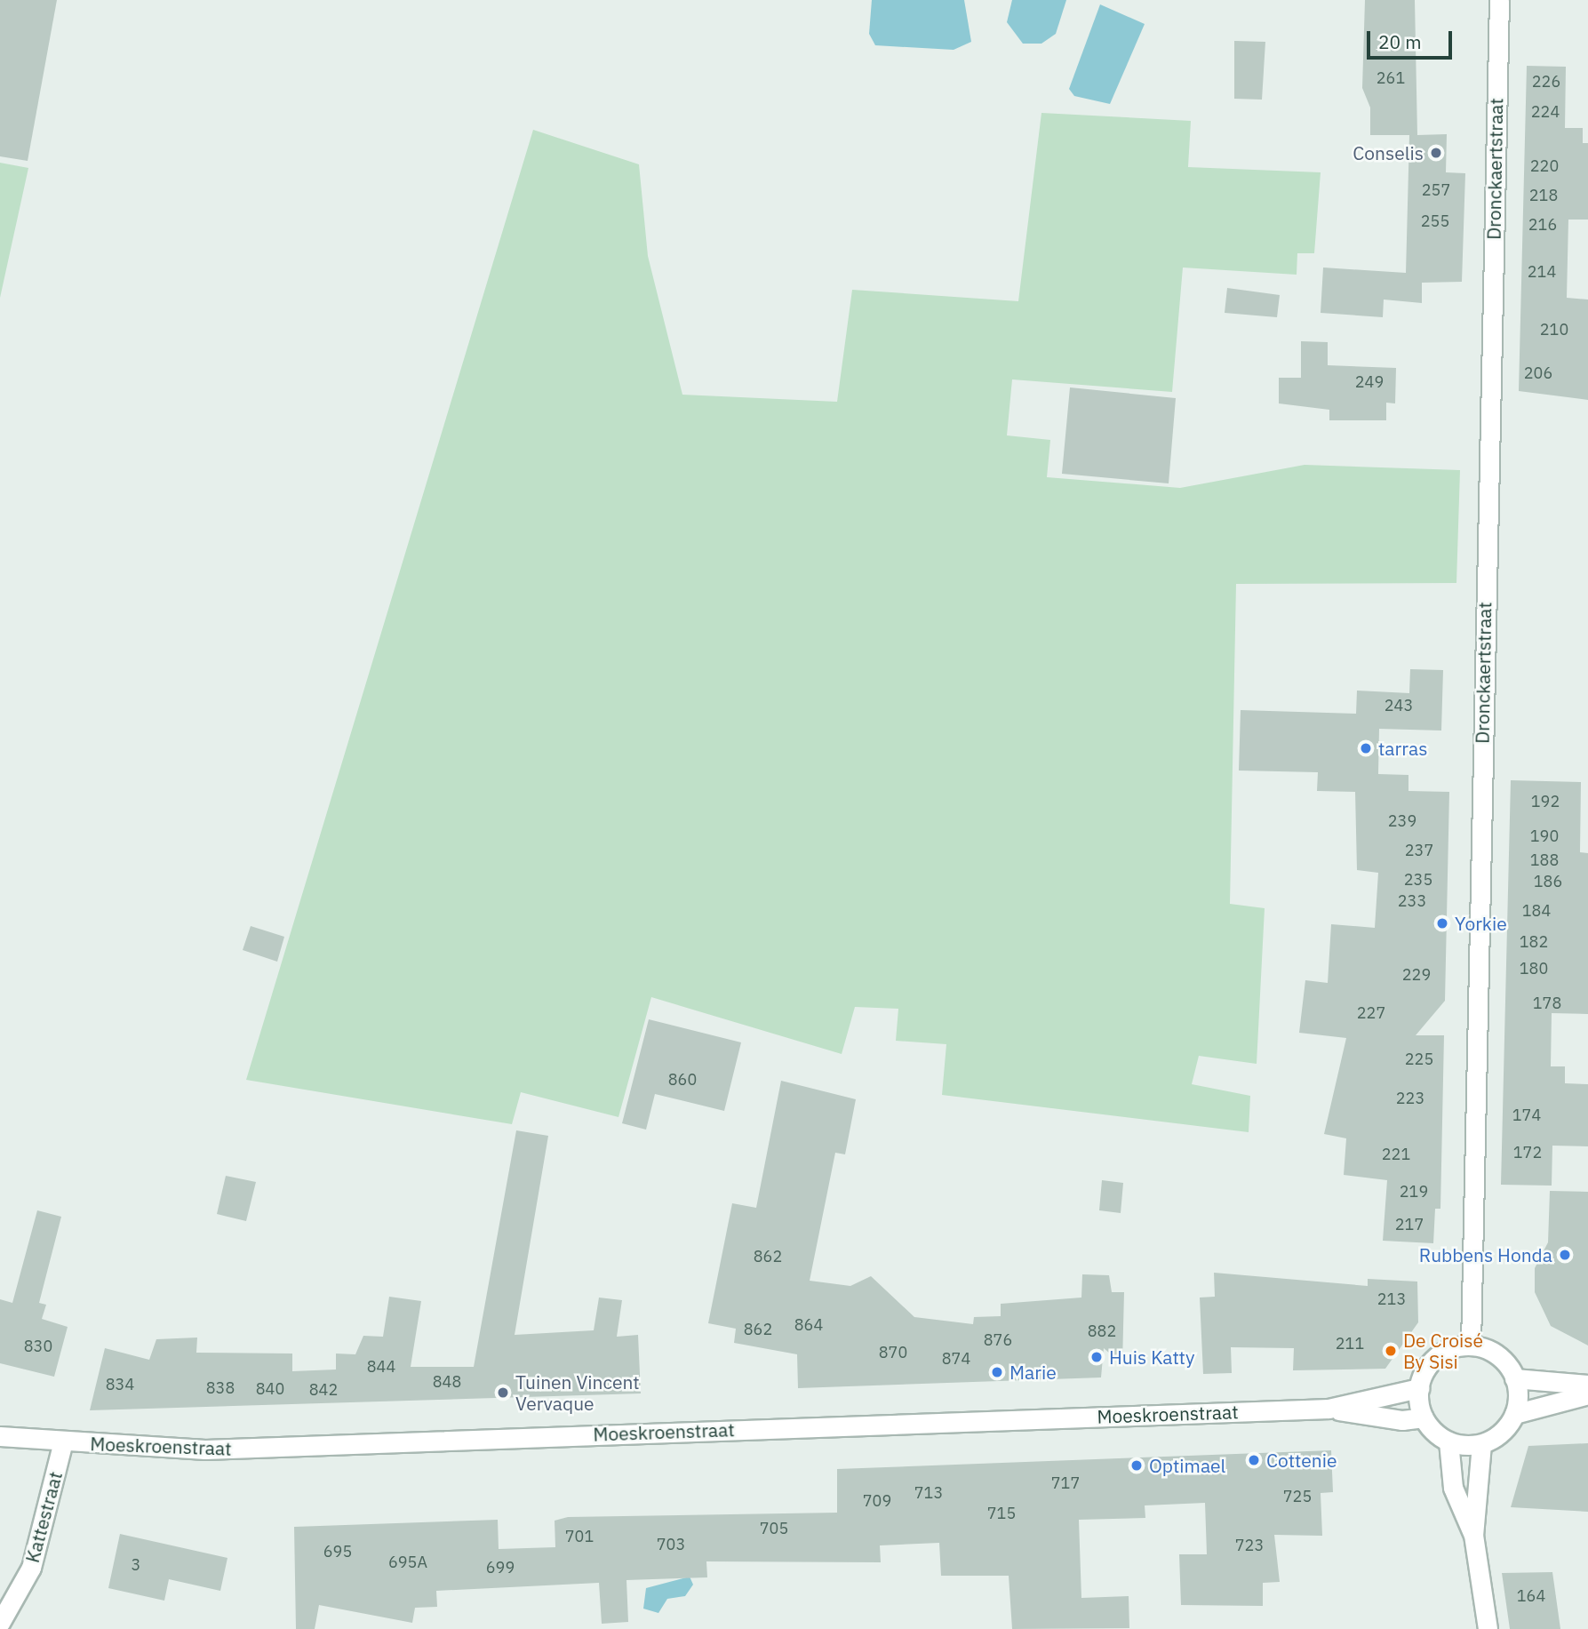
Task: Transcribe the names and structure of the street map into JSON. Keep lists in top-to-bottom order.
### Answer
{
  "streets": {
    "main road": ["Dronckaertstraat", "Moeskroenstraat", "Kattestraat"]
  },
  "crossings": [
    ["Dronckaertstraat", "Moeskroenstraat"],
    ["Moeskroenstraat", "Kattestraat"]
  ],
  "places": [
    "Conselis",
    "tarras",
    "Yorkie",
    "Rubbens Honda",
    "De Croisé By Sisi",
    "Huis Katty",
    "Marie",
    "Tuinen Vincent Vervaque",
    "Cottenie",
    "Optimael"
  ],
  "house_numbers": [
    "261",
    "226",
    "224",
    "220",
    "257",
    "218",
    "255",
    "216",
    "214",
    "210",
    "206",
    "249",
    "243",
    "192",
    "239",
    "190",
    "237",
    "188",
    "235",
    "186",
    "233",
    "184",
    "182",
    "180",
    "229",
    "178",
    "227",
    "225",
    "860",
    "223",
    "174",
    "172",
    "221",
    "219",
    "217",
    "862",
    "213",
    "864",
    "862",
    "882",
    "876",
    "211",
    "830",
    "870",
    "874",
    "844",
    "848",
    "834",
    "838",
    "840",
    "842",
    "717",
    "713",
    "725",
    "709",
    "715",
    "705",
    "701",
    "703",
    "723",
    "695",
    "695A",
    "3",
    "699",
    "164"
  ],
  "scale_bar": "20 m"
}
